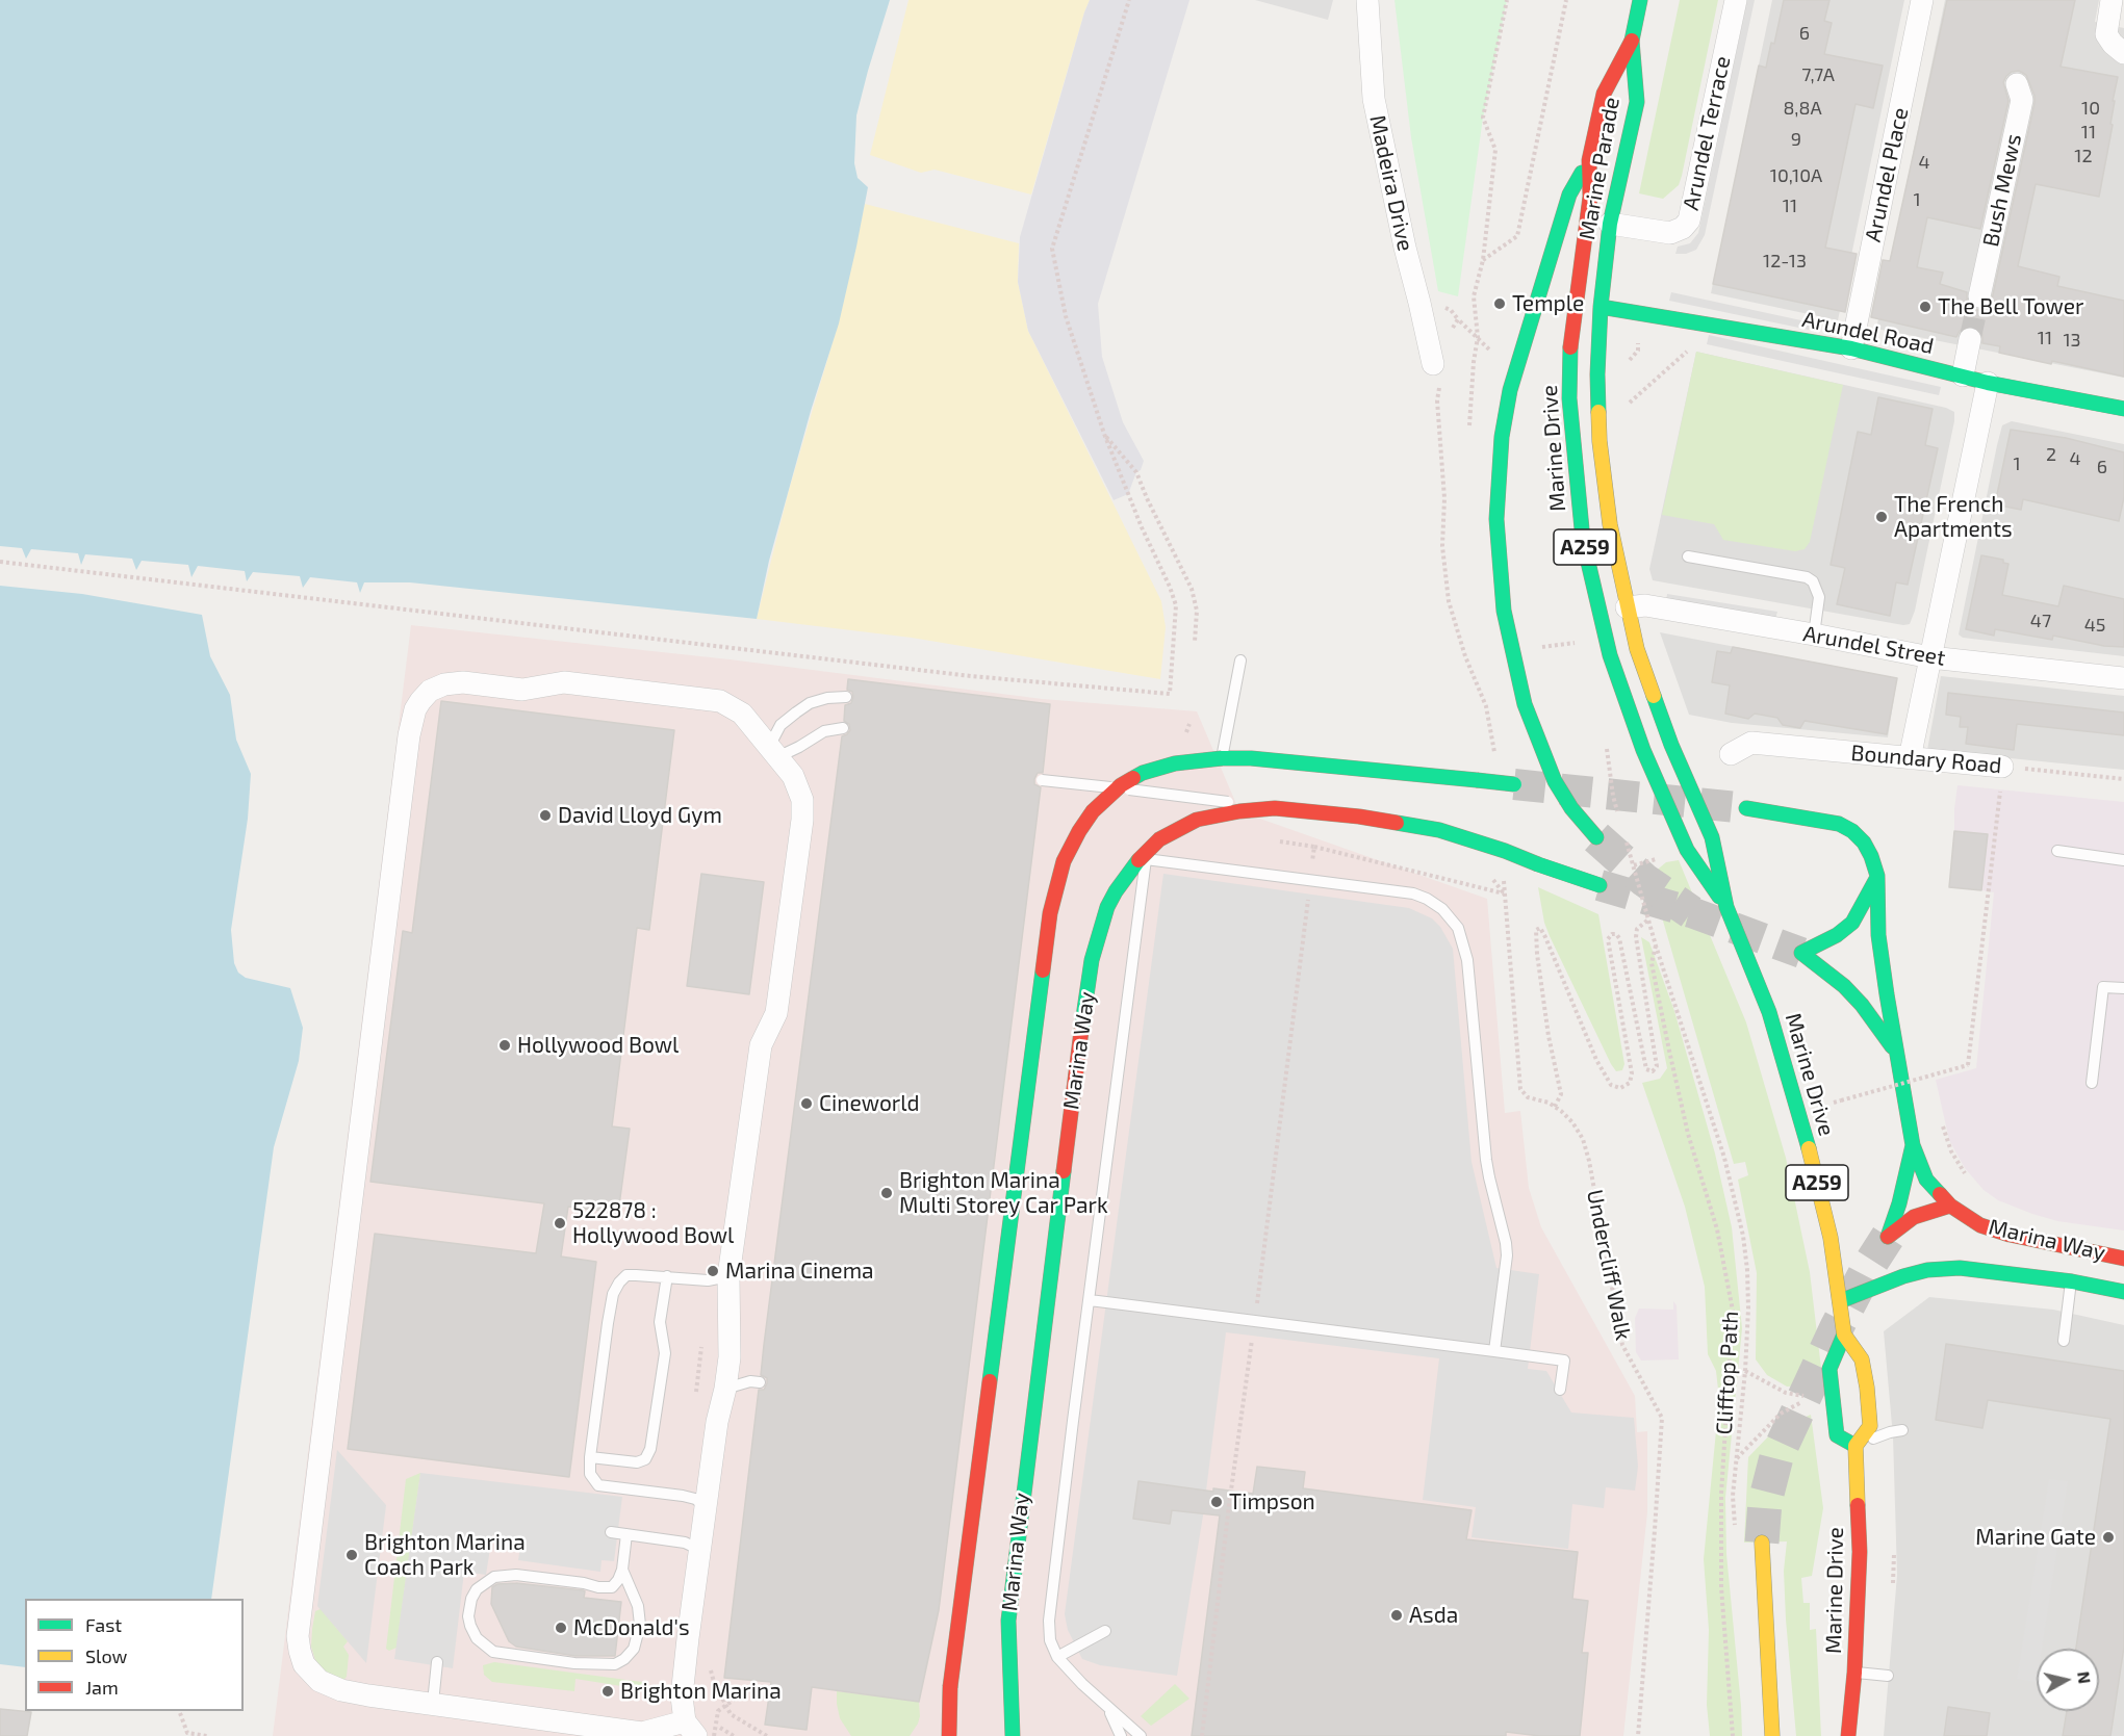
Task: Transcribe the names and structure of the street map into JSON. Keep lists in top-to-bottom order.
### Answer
{
  "streets": {
    "main road": [
      "Marine Parade",
      "Arundel Road",
      "Marine Drive",
      "A259",
      "Marina Way"
    ],
    "street": [
      "Arundel Terrace",
      "Arundel Place",
      "Madeira Drive",
      "Bush Mews",
      "Arundel Street",
      "Boundary Road"
    ],
    "path": ["Undercliff Walk", "Clifftop Path"]
  },
  "crossings": [
    ["Arundel Terrace", "Marine Parade"],
    ["Marine Parade", "Arundel Road"],
    ["Marine Parade", "Marine Drive"],
    ["Arundel Place", "Arundel Road"],
    ["Arundel Road", "Marine Drive"],
    ["Marine Drive", "Arundel Street"]
  ],
  "places": [
    "Temple",
    "The Bell Tower",
    "The French Apartments",
    "David Lloyd Gym",
    "Hollywood Bowl",
    "Cineworld",
    "Brighton Marina Multi Storey Car Park",
    "522878 : Hollywood Bowl",
    "Marina Cinema",
    "Timpson",
    "Marine Gate",
    "Brighton Marina Coach Park",
    "Asda",
    "McDonald's",
    "Brighton Marina"
  ],
  "house_numbers": [
    "6",
    "7,7A",
    "8,8A",
    "10",
    "11",
    "9",
    "12",
    "4",
    "10,10A",
    "1",
    "11",
    "12-13",
    "11",
    "13",
    "2",
    "4",
    "1",
    "6",
    "47",
    "45"
  ],
  "legend": ["Fast", "Slow", "Jam"],
  "north": "right"
}
